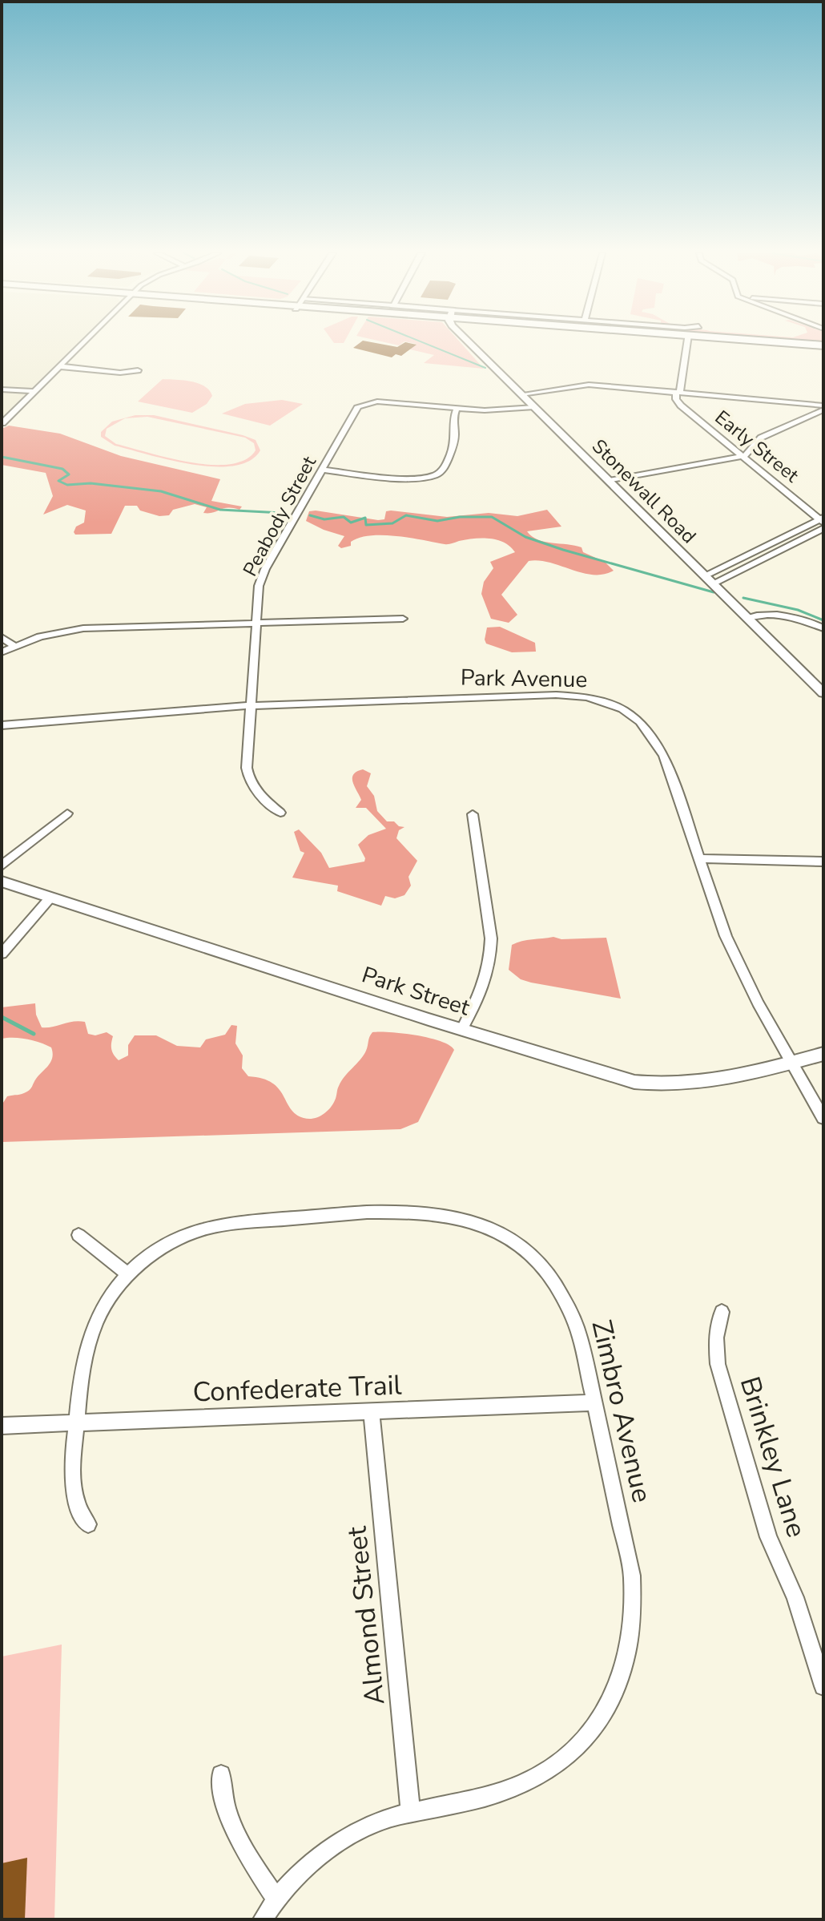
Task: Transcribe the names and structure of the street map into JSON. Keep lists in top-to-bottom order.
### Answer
{
  "streets": {
    "street": [
      "Early Street",
      "Stonewall Road",
      "Peabody Street",
      "Park Avenue",
      "Park Street",
      "Confederate Trail",
      "Zimbro Avenue",
      "Brinkley Lane",
      "Almond Street"
    ]
  },
  "crossings": [
    ["Stonewall Road", "Peabody Street"],
    ["Peabody Street", "Park Avenue"],
    ["Park Avenue", "Park Street"],
    ["Confederate Trail", "Zimbro Avenue"],
    ["Confederate Trail", "Almond Street"],
    ["Zimbro Avenue", "Almond Street"]
  ]
}
